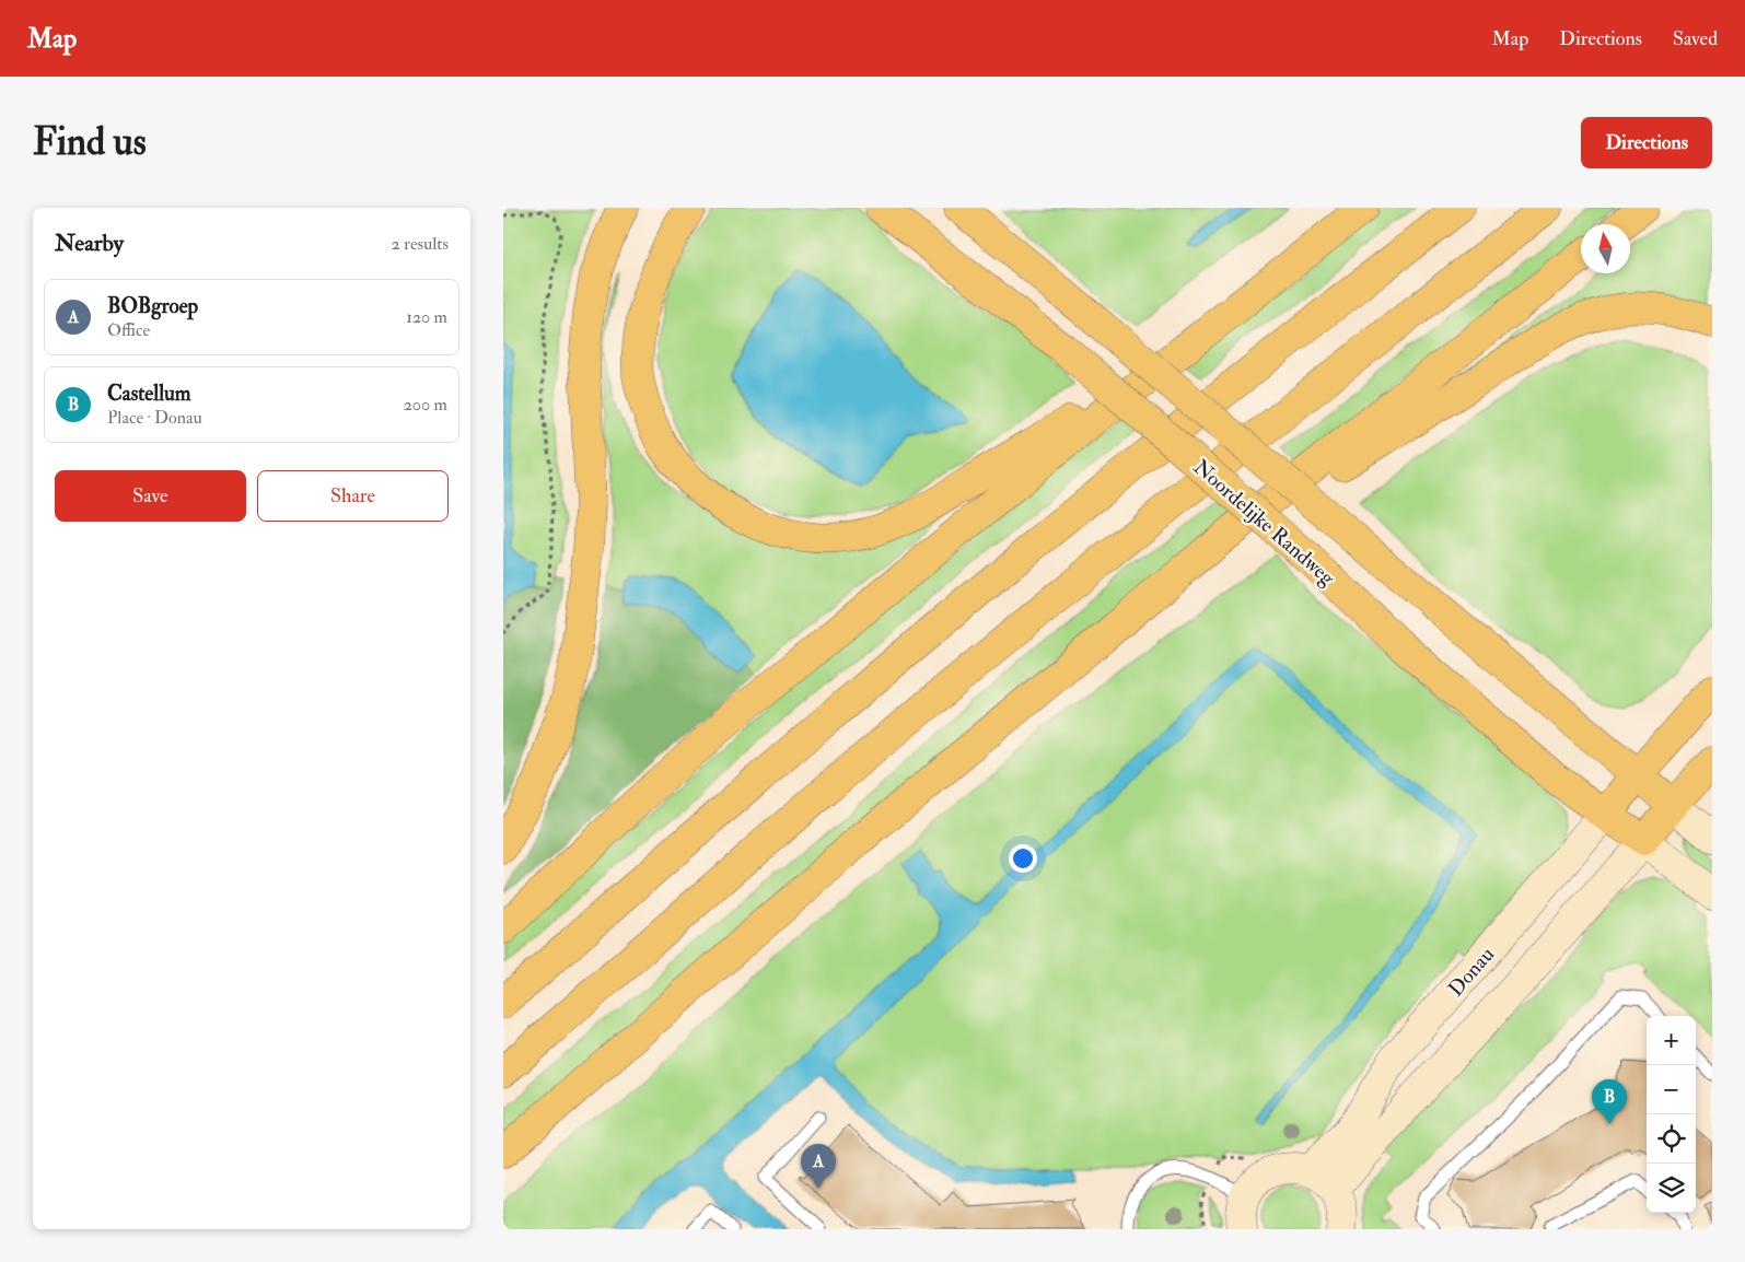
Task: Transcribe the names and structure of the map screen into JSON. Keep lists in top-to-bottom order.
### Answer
{
  "streets": {
    "main road": ["Noordelijke Randweg", "Donau"]
  },
  "crossings": [
    ["Noordelijke Randweg", "Donau"]
  ],
  "north": "top",
  "page": {
    "header": "Map",
    "nav": ["Map", "Directions", "Saved"],
    "buttons": [
      "Directions",
      ["Save", "Share"]
    ],
    "title": "Find us",
    "heading": ["Nearby", "2 results"],
    "list": [
      {
        "mark": "A",
        "name": "BOBgroep",
        "note": "Office",
        "value": "120 m"
      },
      {
        "mark": "B",
        "name": "Castellum",
        "note": "Place · Donau",
        "value": "200 m"
      }
    ],
    "map_buttons": ["+", "−"],
    "pins": ["B", "A"]
  }
}
